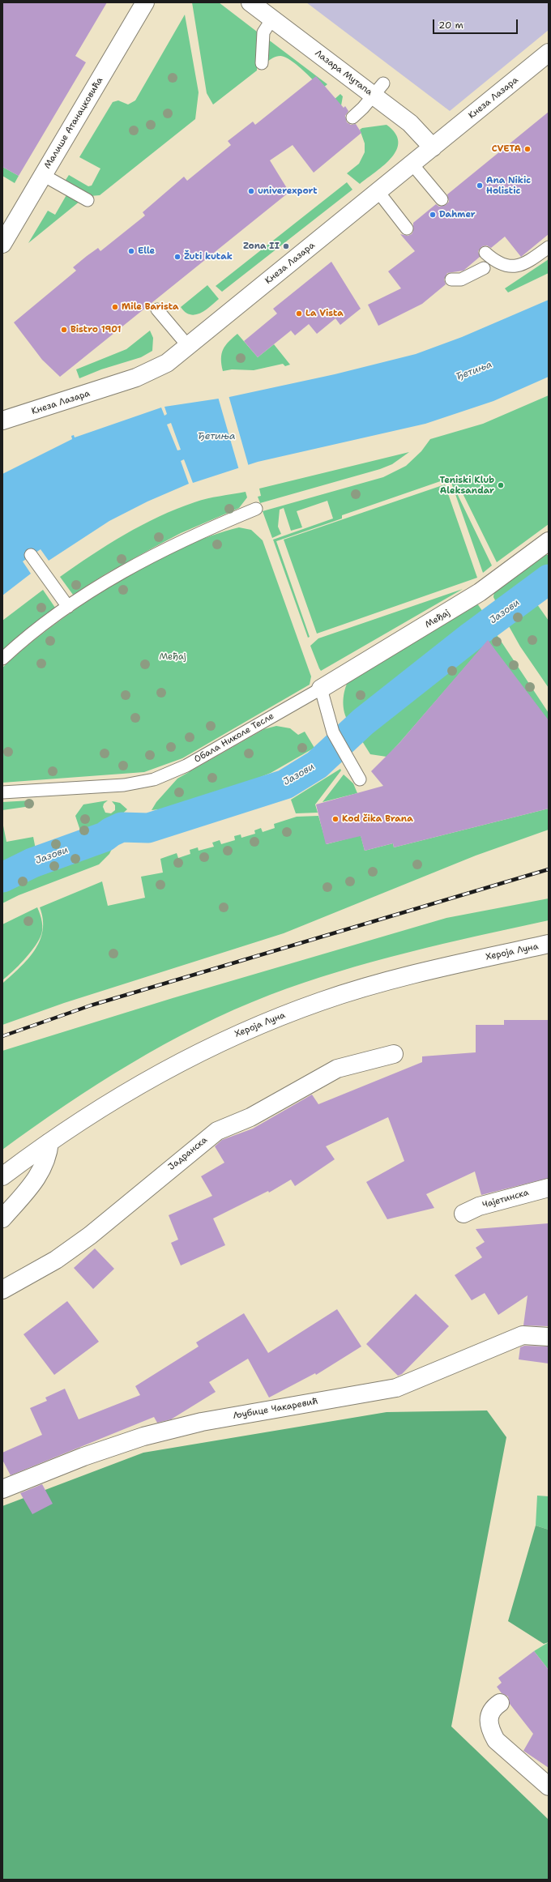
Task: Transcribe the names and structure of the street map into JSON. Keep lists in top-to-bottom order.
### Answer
{
  "streets": {
    "street": [
      "Лазара Мутапа",
      "Кнеза Лазара",
      "Малише Атанацковића",
      "Међај",
      "Хероја Луна",
      "Јадранска",
      "Чајетинска",
      "Љубице Чакаревић"
    ],
    "lane": ["Обала Николе Тесле"]
  },
  "crossings": [
    ["Лазара Мутапа", "Кнеза Лазара"],
    ["Међај", "Обала Николе Тесле"]
  ],
  "water": ["Ђетиња", "Јазови"],
  "parks": ["Међај"],
  "places": [
    "CVETA",
    "Ana Nikic Holistic",
    "univerexport",
    "Dahmer",
    "Zona II",
    "Elle",
    "Žuti kutak",
    "Mile Barista",
    "La Vista",
    "Bistro 1901",
    "Teniski Klub Aleksandar",
    "Kod čika Brana"
  ],
  "scale_bar": "20 m"
}
